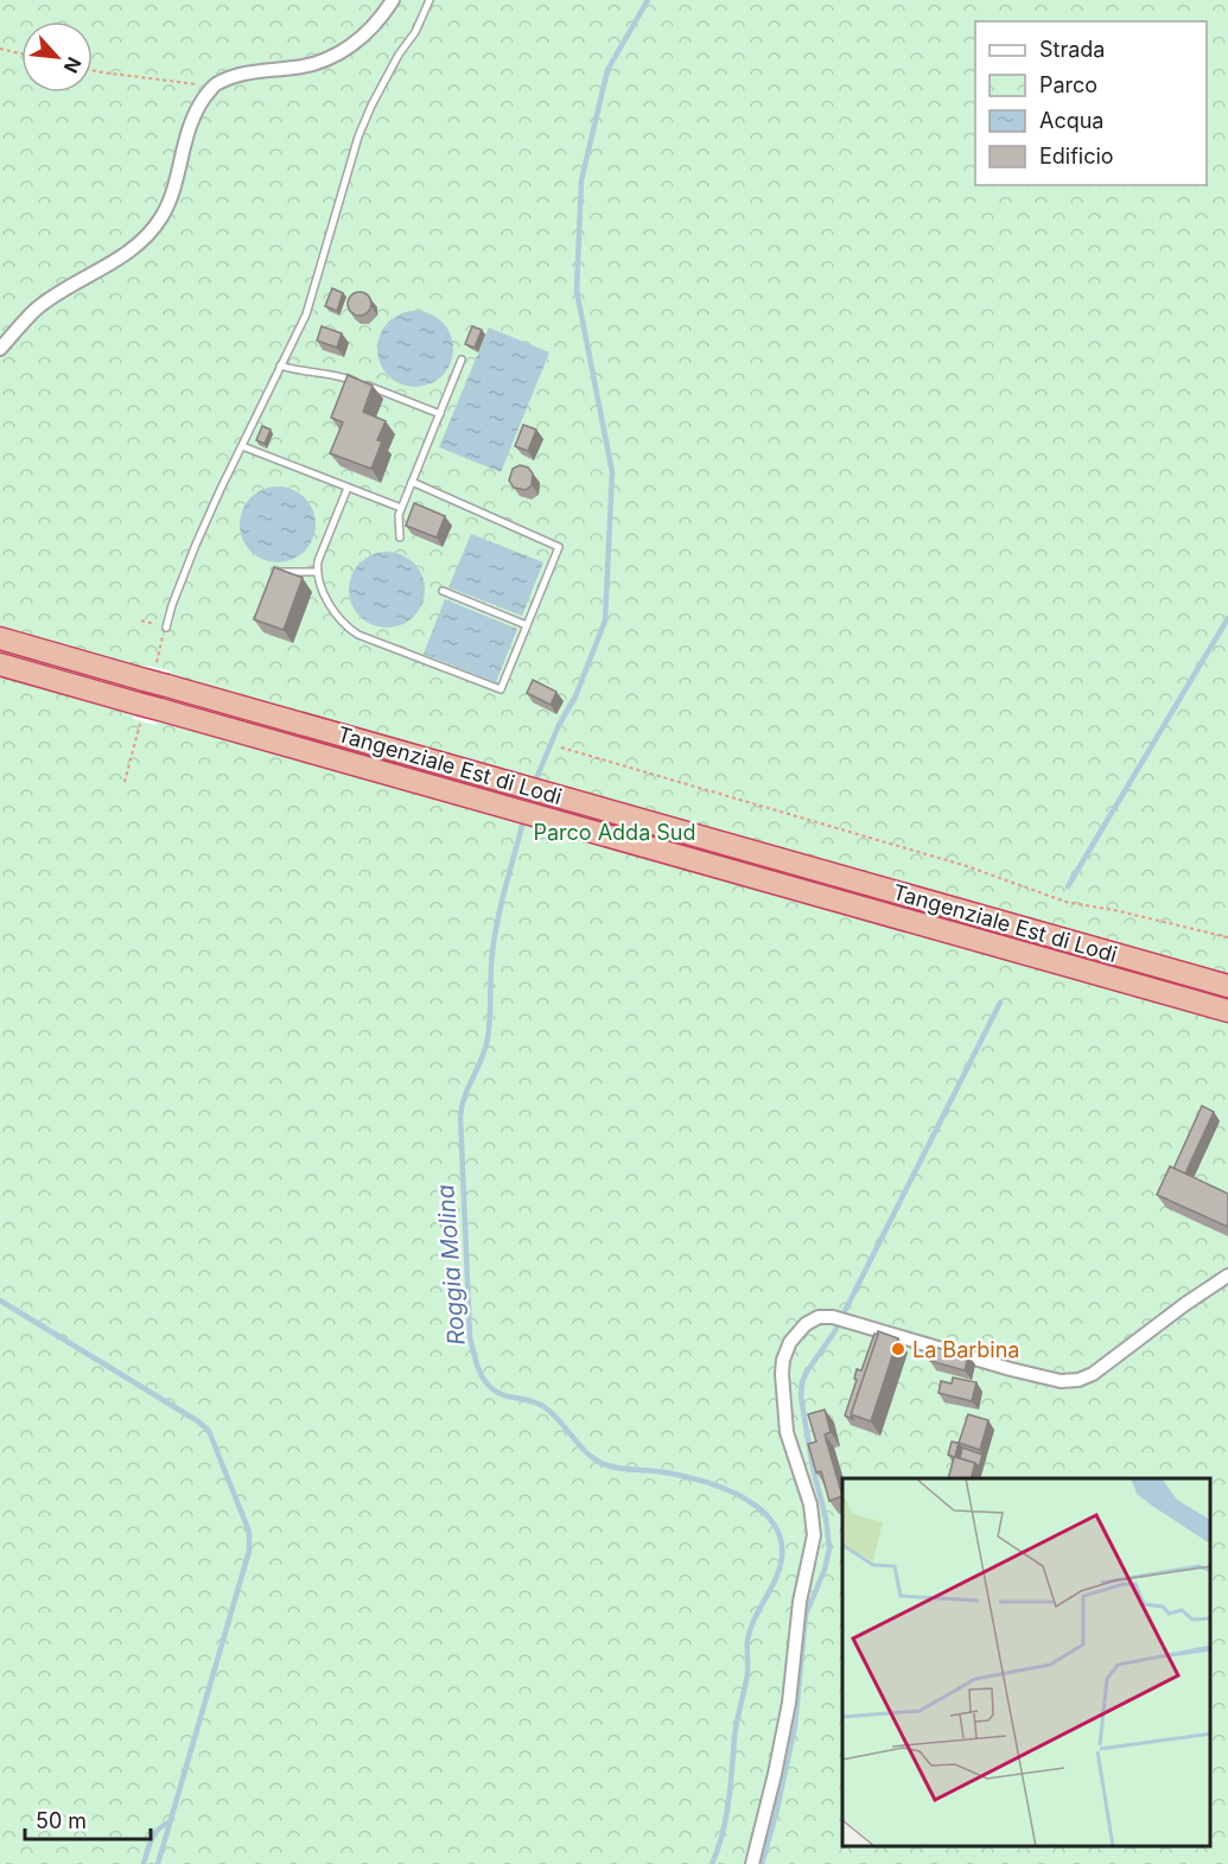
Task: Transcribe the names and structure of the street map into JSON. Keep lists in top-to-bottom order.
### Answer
{
  "streets": {
    "highway": ["Tangenziale Est di Lodi"]
  },
  "water": ["Roggia Molina"],
  "parks": ["Parco Adda Sud"],
  "places": ["La Barbina"],
  "legend": [
    "Strada",
    "Parco",
    "Acqua",
    "Edificio"
  ],
  "scale_bar": "50 m",
  "north": "bottom right"
}
